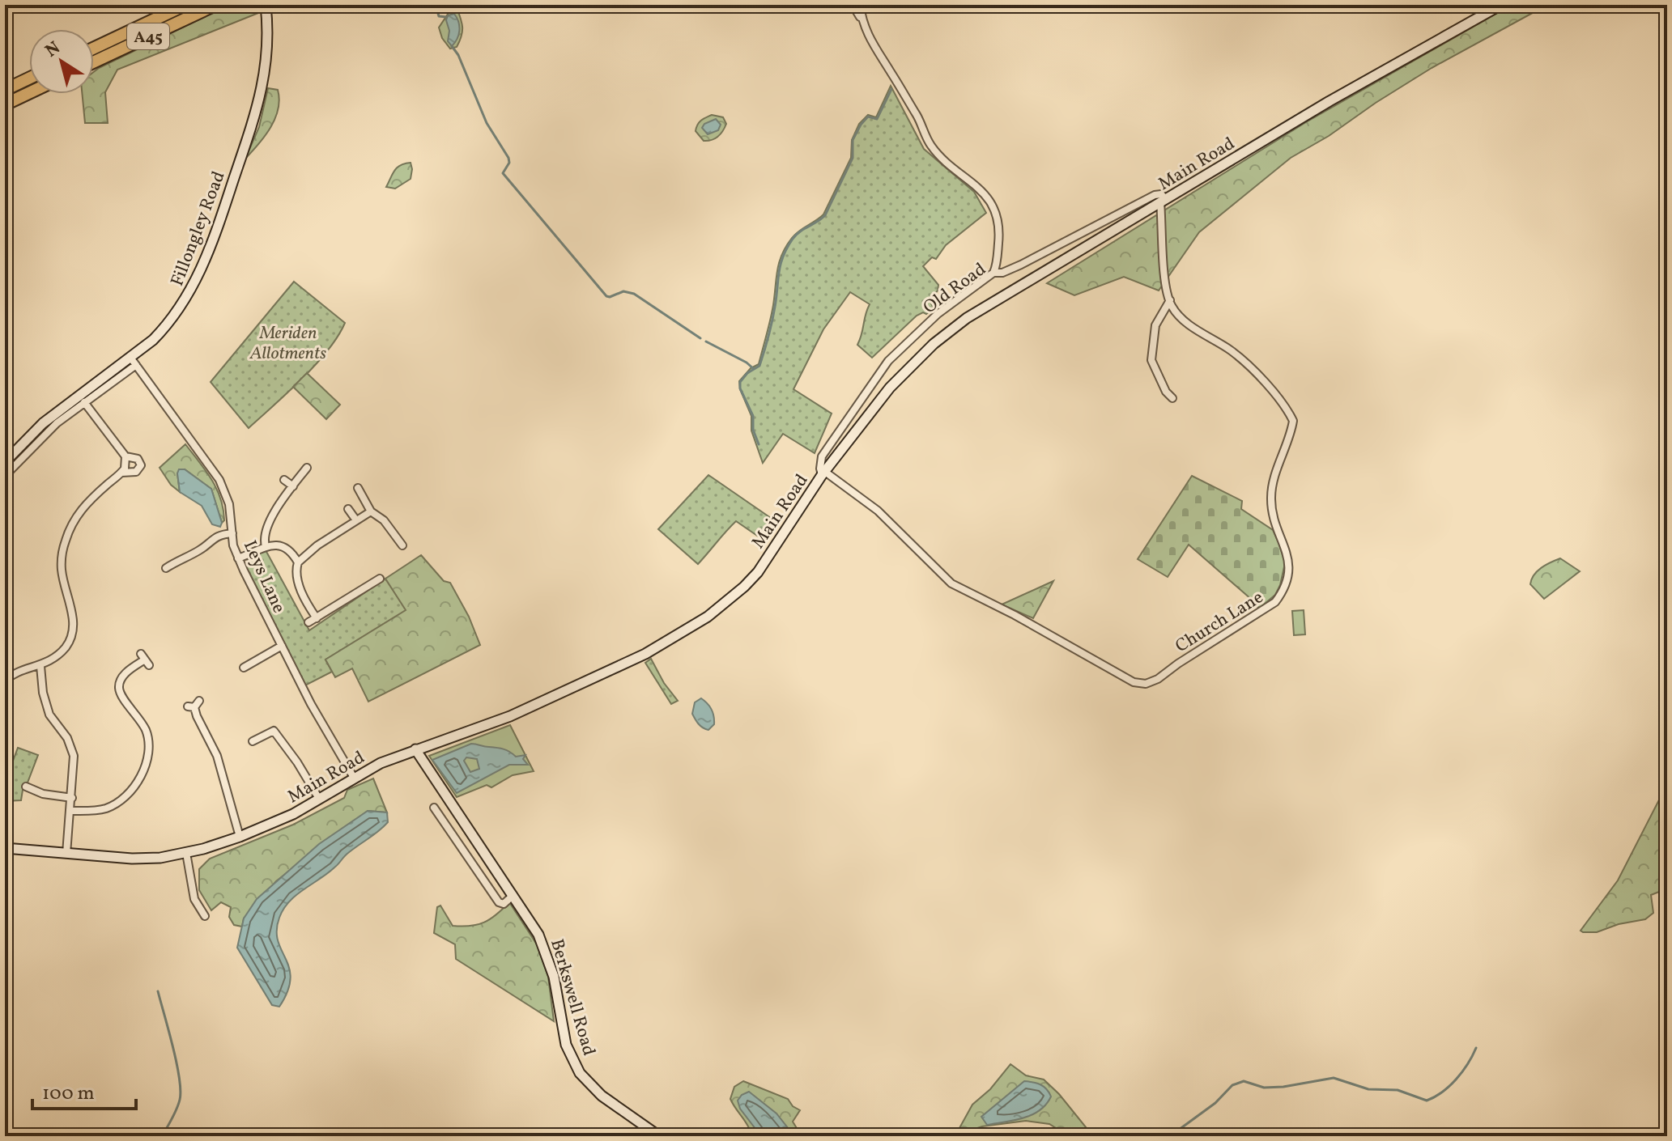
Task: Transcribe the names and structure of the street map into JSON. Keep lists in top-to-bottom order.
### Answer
{
  "streets": {
    "highway": ["A45"],
    "main road": ["Main Road", "Fillongley Road", "Berkswell Road"],
    "street": ["Old Road", "Leys Lane", "Church Lane"]
  },
  "crossings": [
    ["Main Road", "Old Road"],
    ["Main Road", "Leys Lane"],
    ["Main Road", "Church Lane"],
    ["Main Road", "Berkswell Road"],
    ["Fillongley Road", "Leys Lane"],
    ["Old Road", "Church Lane"]
  ],
  "parks": ["Meriden Allotments"],
  "scale_bar": "100 m",
  "north": "top left"
}
